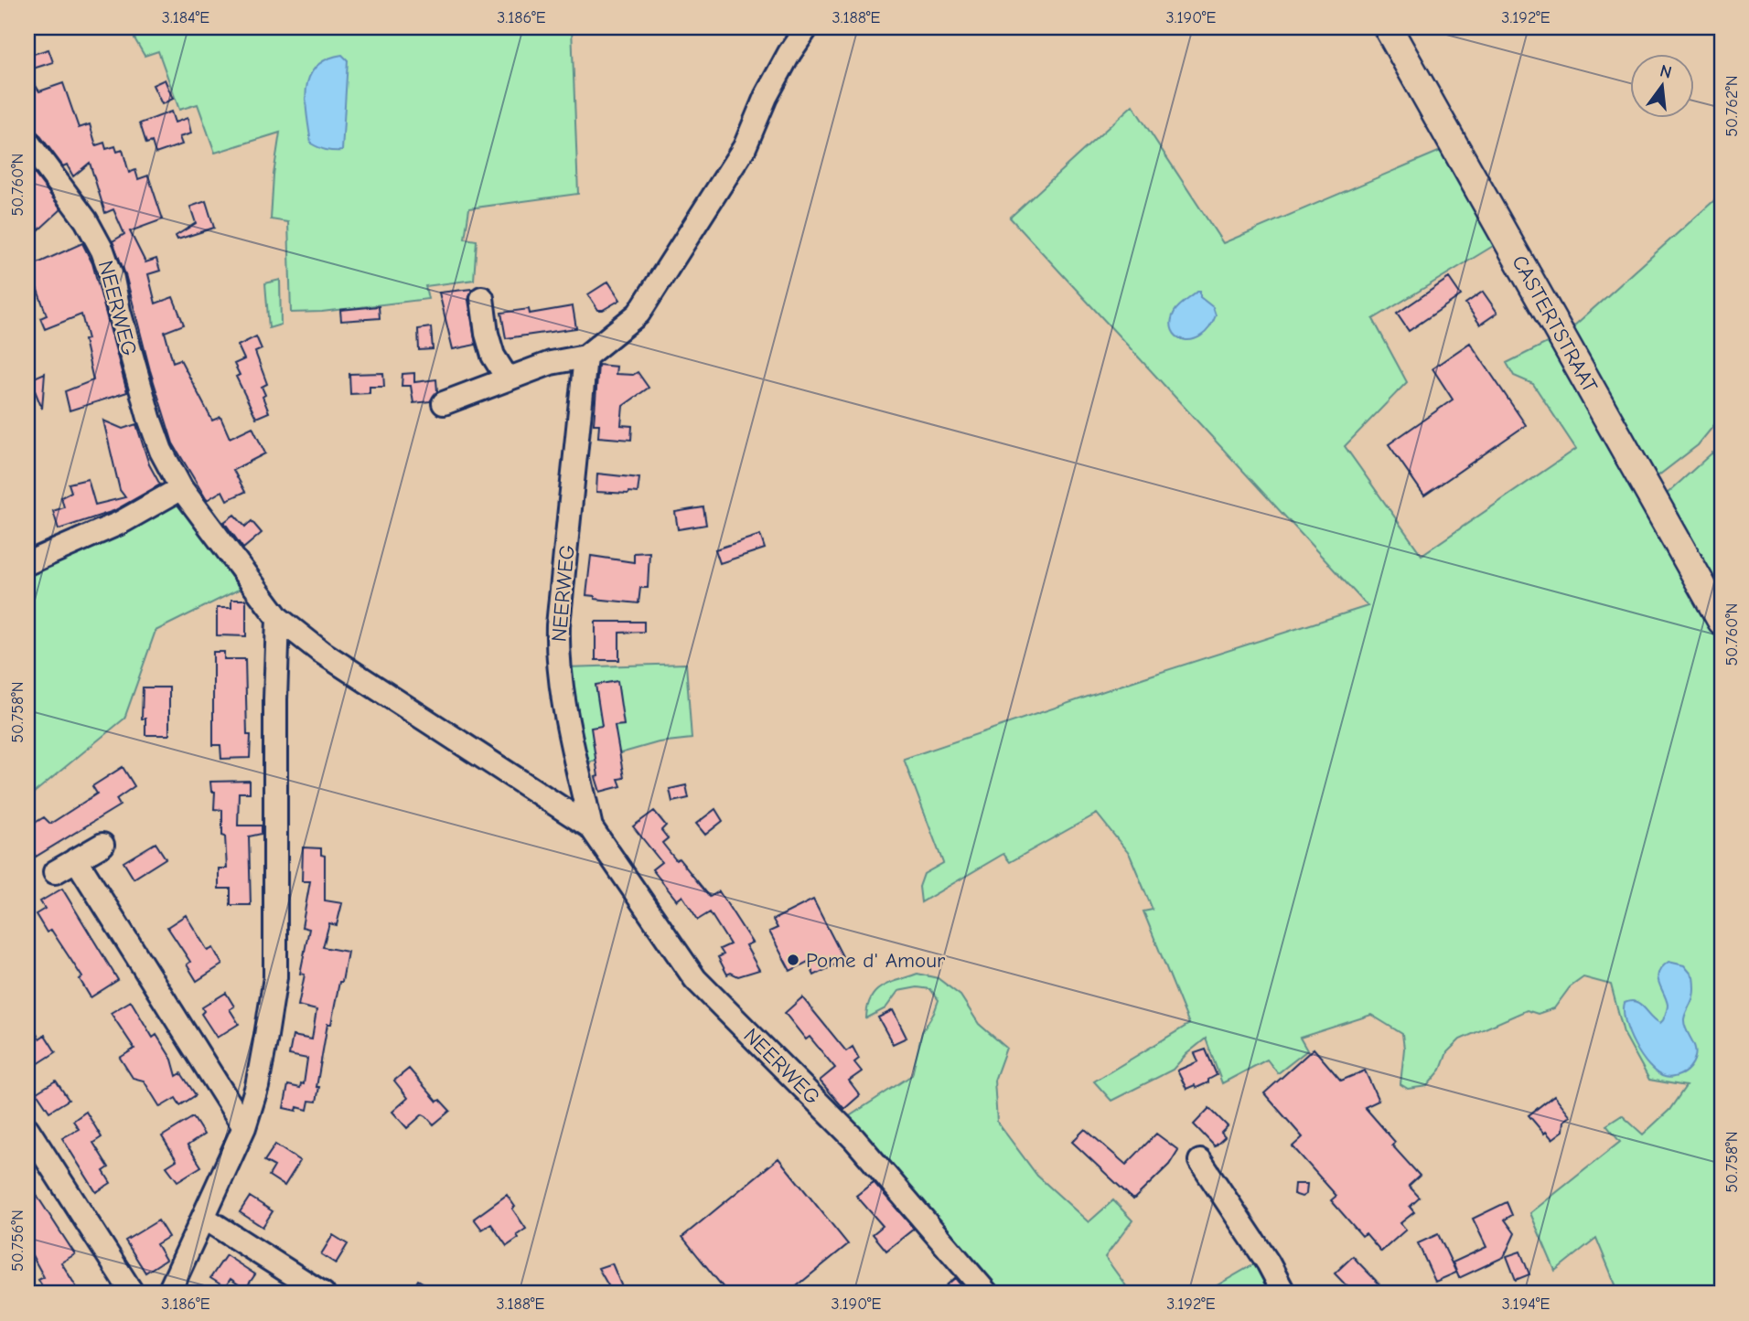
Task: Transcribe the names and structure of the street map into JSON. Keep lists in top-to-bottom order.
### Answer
{
  "streets": {
    "main road": ["CASTERTSTRAAT"],
    "street": ["NEERWEG"]
  },
  "places": ["Pome d' Amour"],
  "north": "top",
  "coordinates": [
    "3.184°E",
    "3.186°E",
    "3.188°E",
    "3.190°E",
    "3.192°E",
    "50.762°N",
    "50.760°N",
    "50.758°N",
    "50.756°N",
    "3.194°E"
  ]
}
